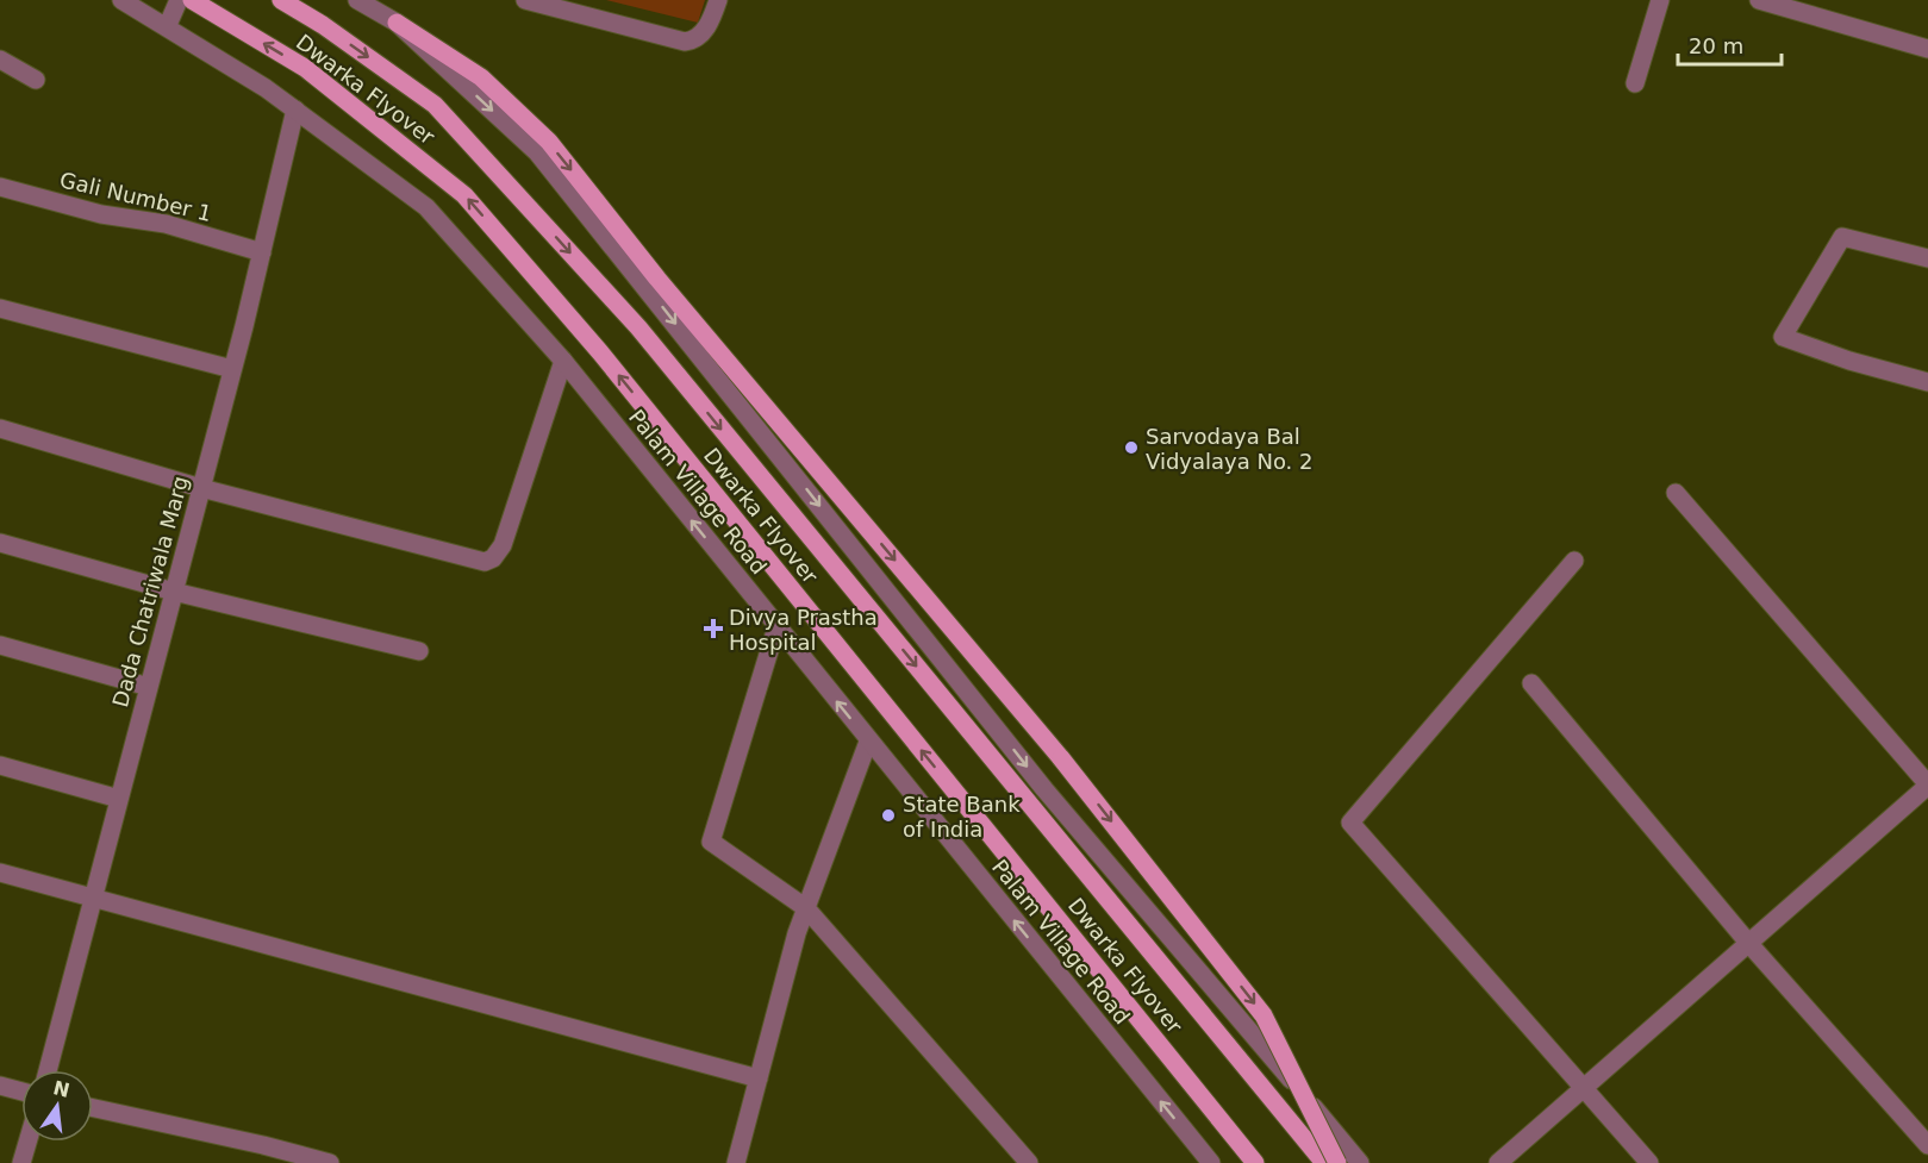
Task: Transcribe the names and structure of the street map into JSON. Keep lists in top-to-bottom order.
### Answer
{
  "streets": {
    "main road": ["Dwarka Flyover"],
    "street": ["Gali Number 1", "Palam Village Road", "Dada Chatriwala Marg"]
  },
  "crossings": [
    ["Gali Number 1", "Dada Chatriwala Marg"],
    ["Palam Village Road", "Dada Chatriwala Marg"]
  ],
  "places": {
    "other": ["Sarvodaya Bal Vidyalaya No. 2", "State Bank of India"],
    "health": ["Divya Prastha Hospital"]
  },
  "scale_bar": "20 m",
  "north": "top"
}
